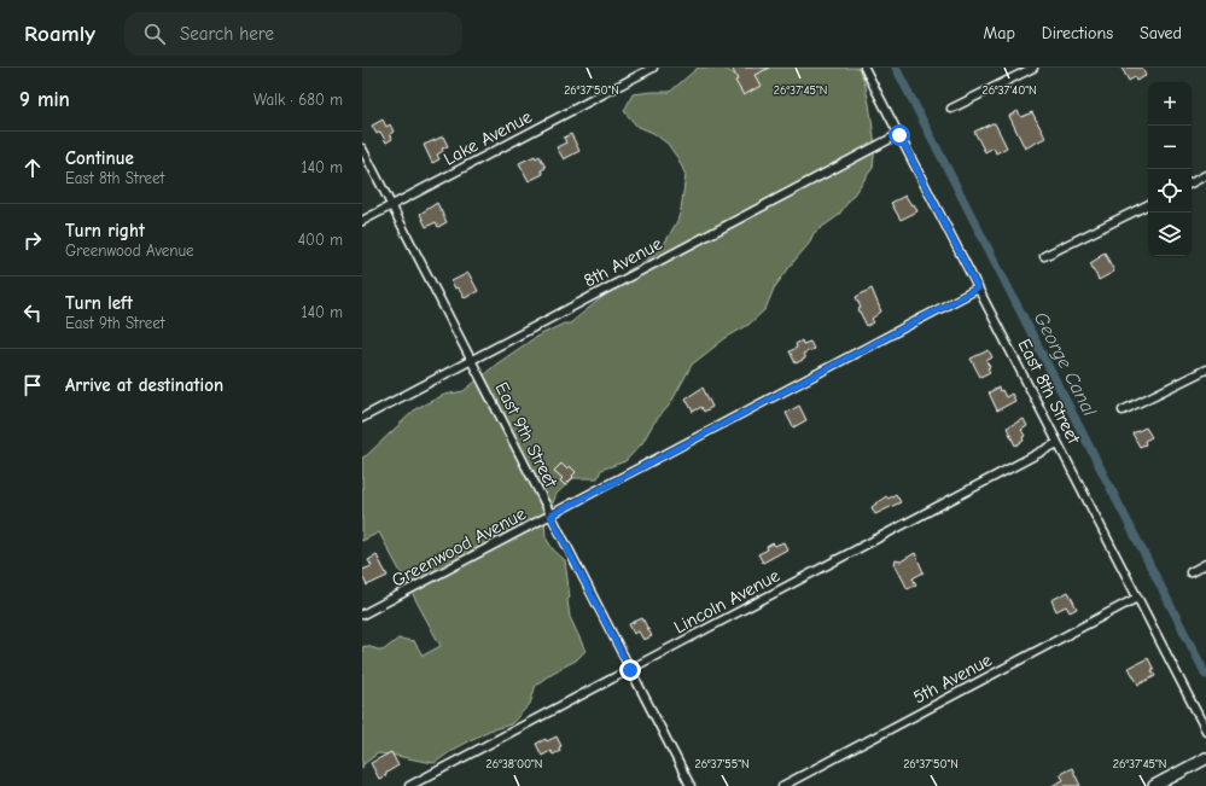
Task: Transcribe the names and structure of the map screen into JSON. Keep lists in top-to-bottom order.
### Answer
{
  "streets": {
    "street": [
      "Lake Avenue",
      "8th Avenue",
      "East 8th Street",
      "East 9th Street",
      "Greenwood Avenue",
      "Lincoln Avenue",
      "5th Avenue"
    ]
  },
  "crossings": [
    ["Lake Avenue", "East 9th Street"],
    ["8th Avenue", "East 8th Street"],
    ["8th Avenue", "East 9th Street"],
    ["East 8th Street", "Greenwood Avenue"],
    ["East 8th Street", "Lincoln Avenue"],
    ["East 8th Street", "5th Avenue"],
    ["East 9th Street", "Greenwood Avenue"],
    ["East 9th Street", "Lincoln Avenue"]
  ],
  "water": ["George Canal"],
  "page": {
    "header": "Roamly",
    "search": "Search here",
    "nav": ["Map", "Directions", "Saved"],
    "heading": ["9 min", "Walk · 680 m"],
    "map_buttons": ["+", "−"],
    "list": [
      ["Continue", "East 8th Street", "140 m"],
      ["Turn right", "Greenwood Avenue", "400 m"],
      ["Turn left", "East 9th Street", "140 m"],
      "Arrive at destination"
    ]
  },
  "coordinates": [
    "26°37'50\"N",
    "26°37'40\"N",
    "26°37'45\"N",
    "26°38'00\"N",
    "26°37'55\"N"
  ]
}
